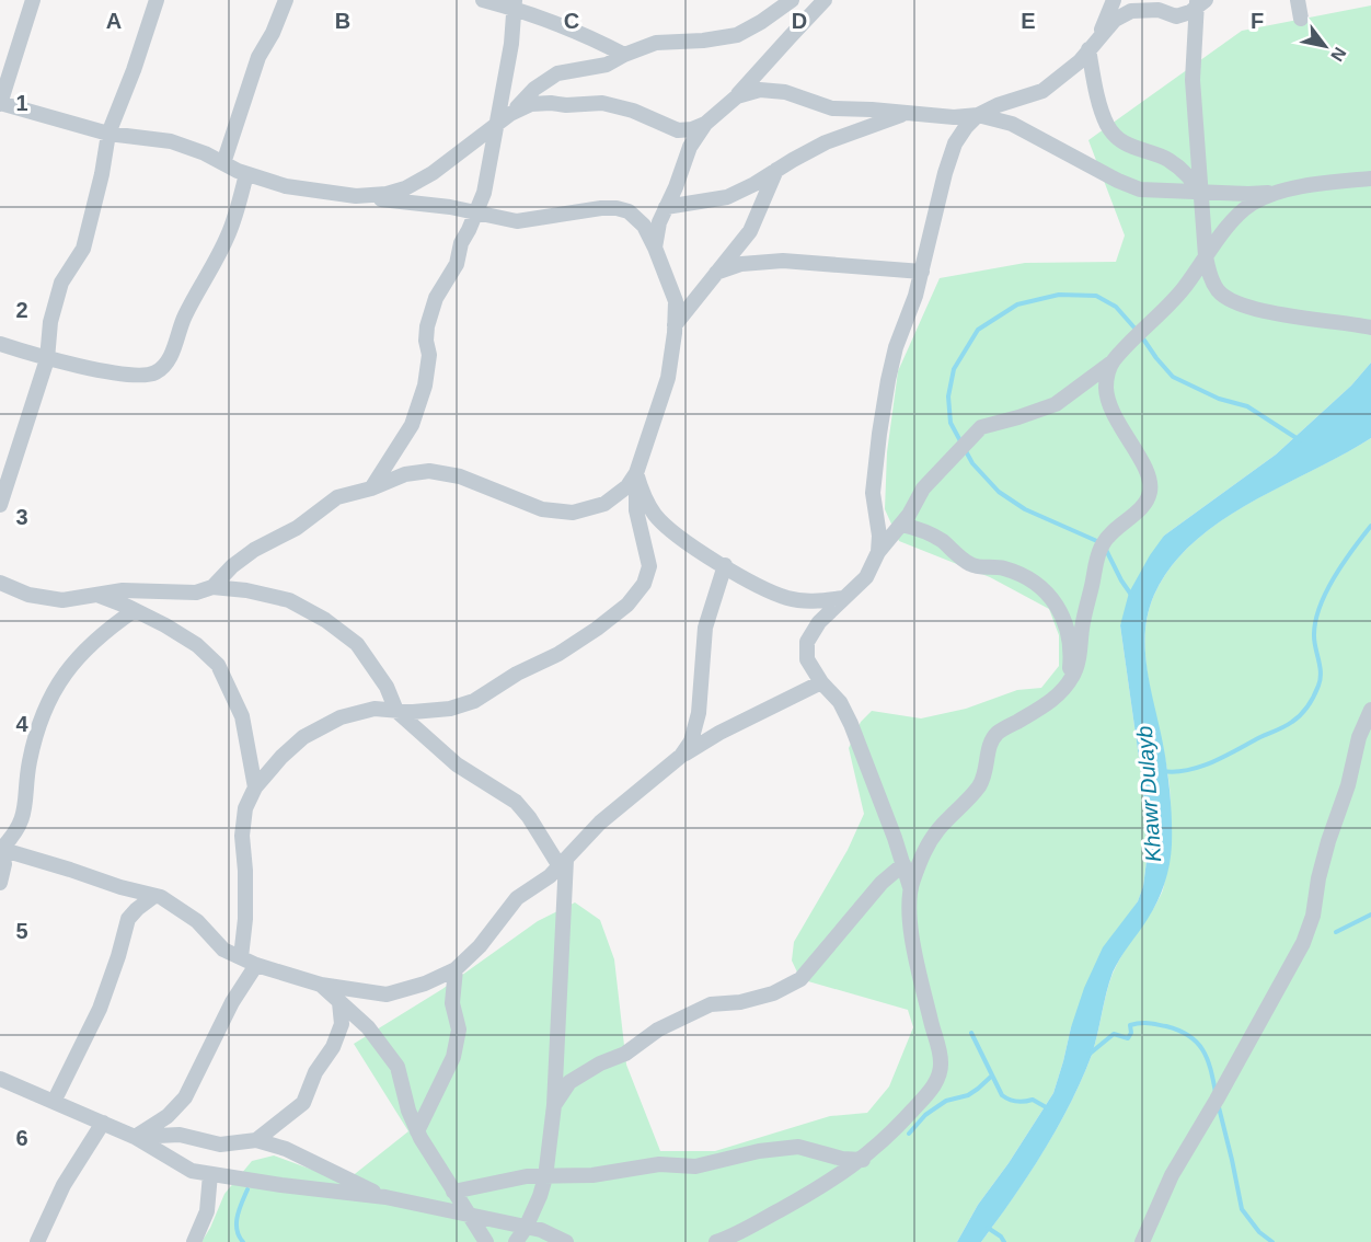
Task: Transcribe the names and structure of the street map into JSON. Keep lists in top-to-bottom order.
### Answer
{
  "water": ["Khawr Dulayb"],
  "north": "bottom right",
  "grid": {
    "columns": [
      "A",
      "B",
      "C",
      "D",
      "E",
      "F"
    ],
    "rows": [
      "1",
      "2",
      "3",
      "4",
      "5",
      "6"
    ]
  }
}
